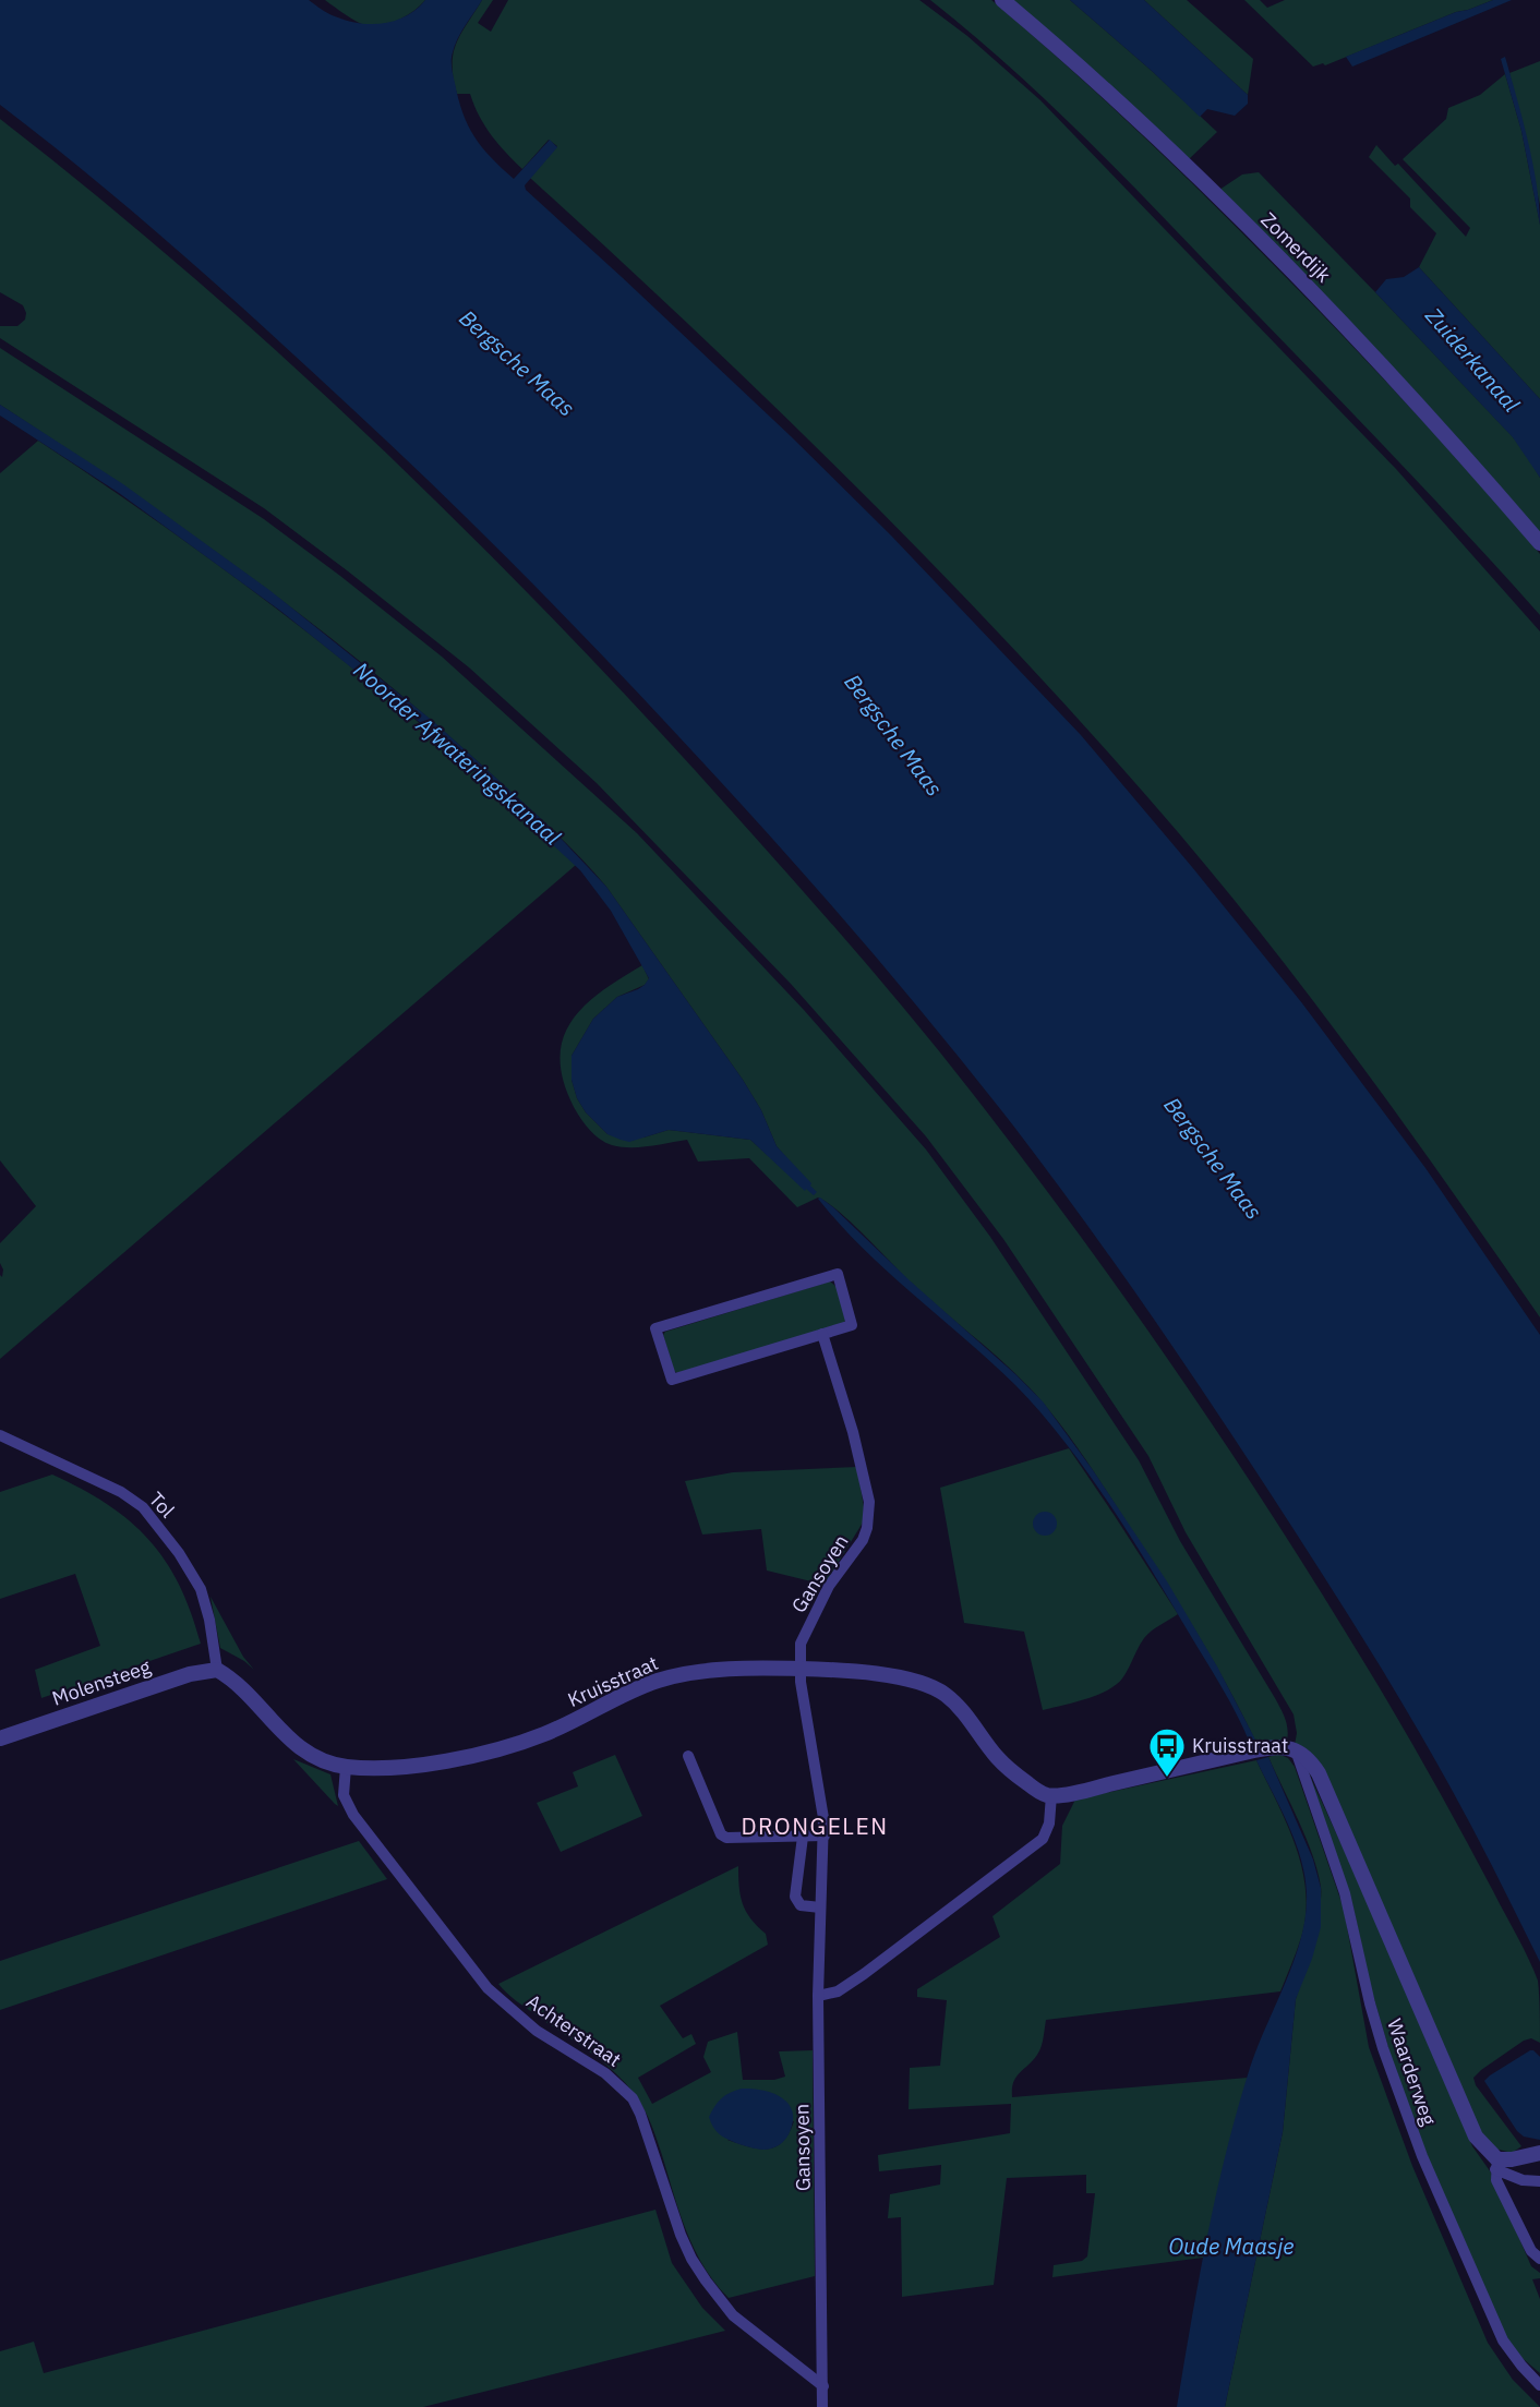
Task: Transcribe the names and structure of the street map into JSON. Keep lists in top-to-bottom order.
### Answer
{
  "streets": {
    "street": [
      "Zomerdijk",
      "Tol",
      "Gansoyen",
      "Kruisstraat",
      "Molensteeg",
      "Achterstraat",
      "Waarderweg"
    ]
  },
  "crossings": [
    ["Tol", "Kruisstraat"],
    ["Tol", "Molensteeg"],
    ["Gansoyen", "Kruisstraat"],
    ["Gansoyen", "Achterstraat"],
    ["Kruisstraat", "Molensteeg"],
    ["Kruisstraat", "Achterstraat"]
  ],
  "districts": ["DRONGELEN"],
  "water": [
    "Zuiderkanaal",
    "Bergsche Maas",
    "Noorder Afwateringskanaal",
    "Oude Maasje"
  ],
  "places": {
    "bus stop": ["Kruisstraat"]
  }
}
